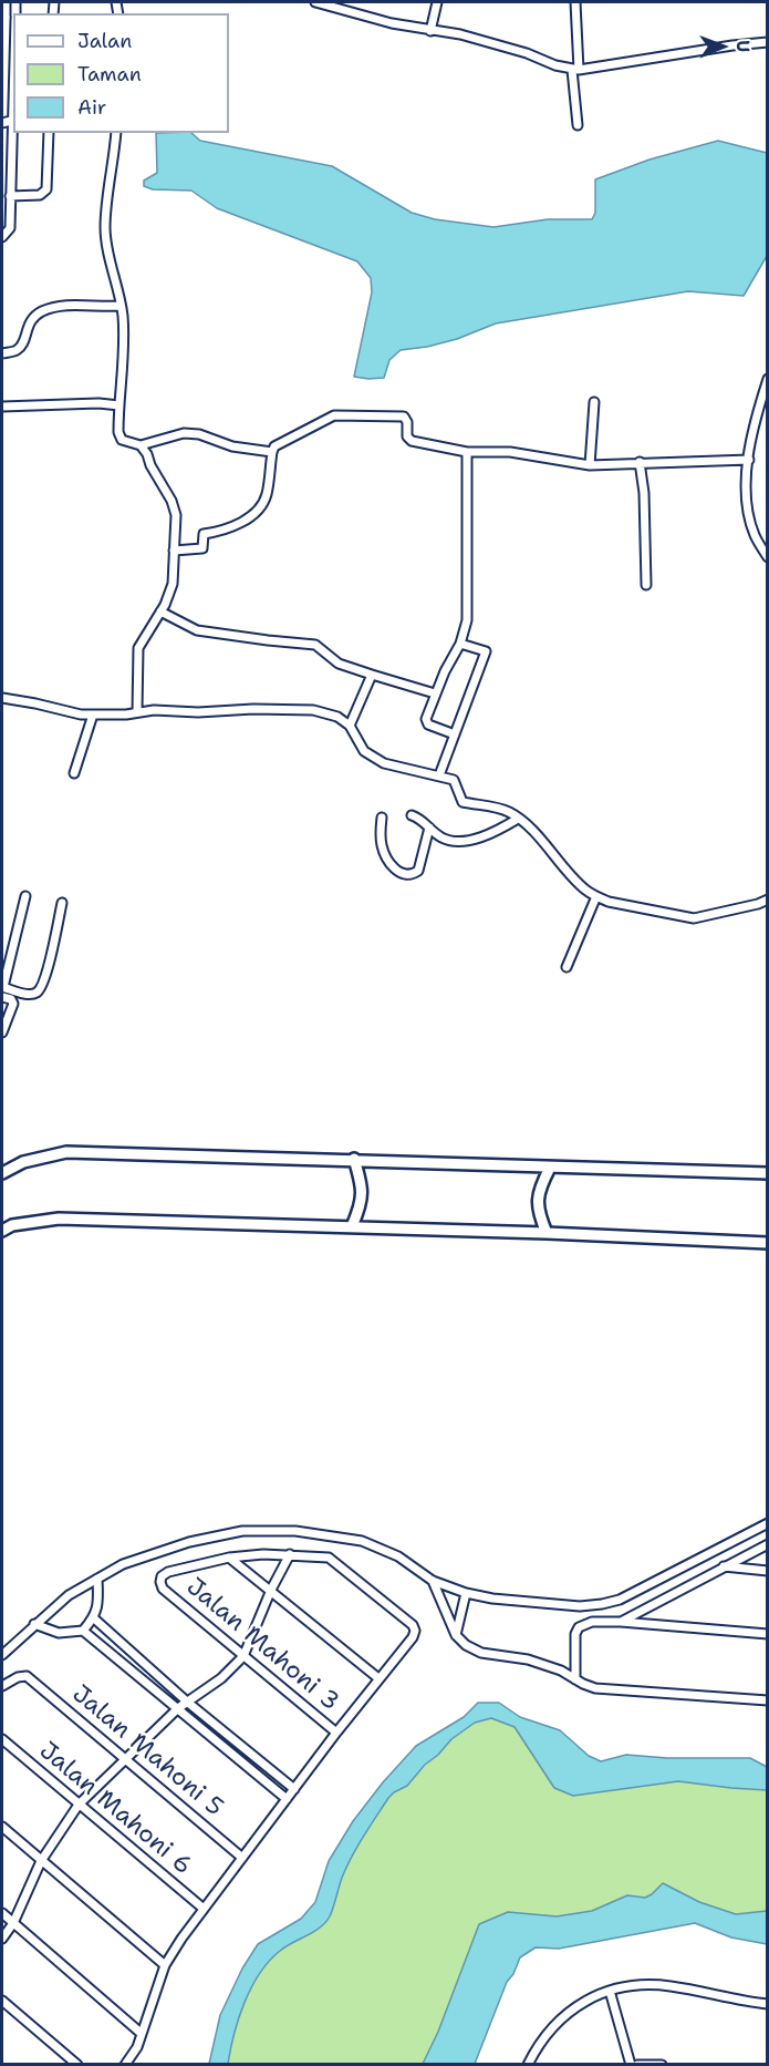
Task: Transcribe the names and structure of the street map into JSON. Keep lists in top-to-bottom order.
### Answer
{
  "streets": {
    "street": ["Jalan Mahoni 3", "Jalan Mahoni 5", "Jalan Mahoni 6"]
  },
  "legend": ["Jalan", "Taman", "Air"],
  "north": "right"
}
